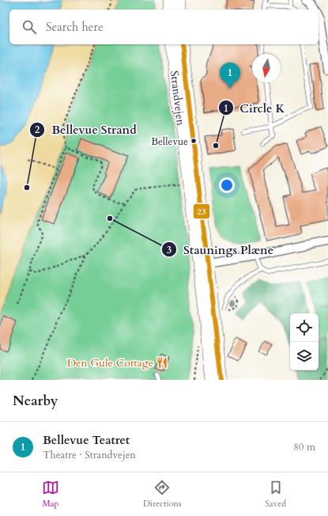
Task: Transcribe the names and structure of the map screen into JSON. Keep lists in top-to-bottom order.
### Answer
{
  "streets": {
    "main road": ["Strandvejen"]
  },
  "places": {
    "other": [
      "Bellevue",
      "Circle K",
      "Bellevue Strand",
      "Staunings Plæne"
    ],
    "restaurant": ["Den Gule Cottage"]
  },
  "lines": ["transit line 23"],
  "north": "bottom",
  "page": {
    "search": "Search here",
    "pins": "1",
    "heading": "Nearby",
    "list": [
      {
        "mark": "1",
        "name": "Bellevue Teatret",
        "note": "Theatre · Strandvejen",
        "value": "80 m"
      }
    ],
    "nav": ["Map", "Directions", "Saved"]
  }
}
